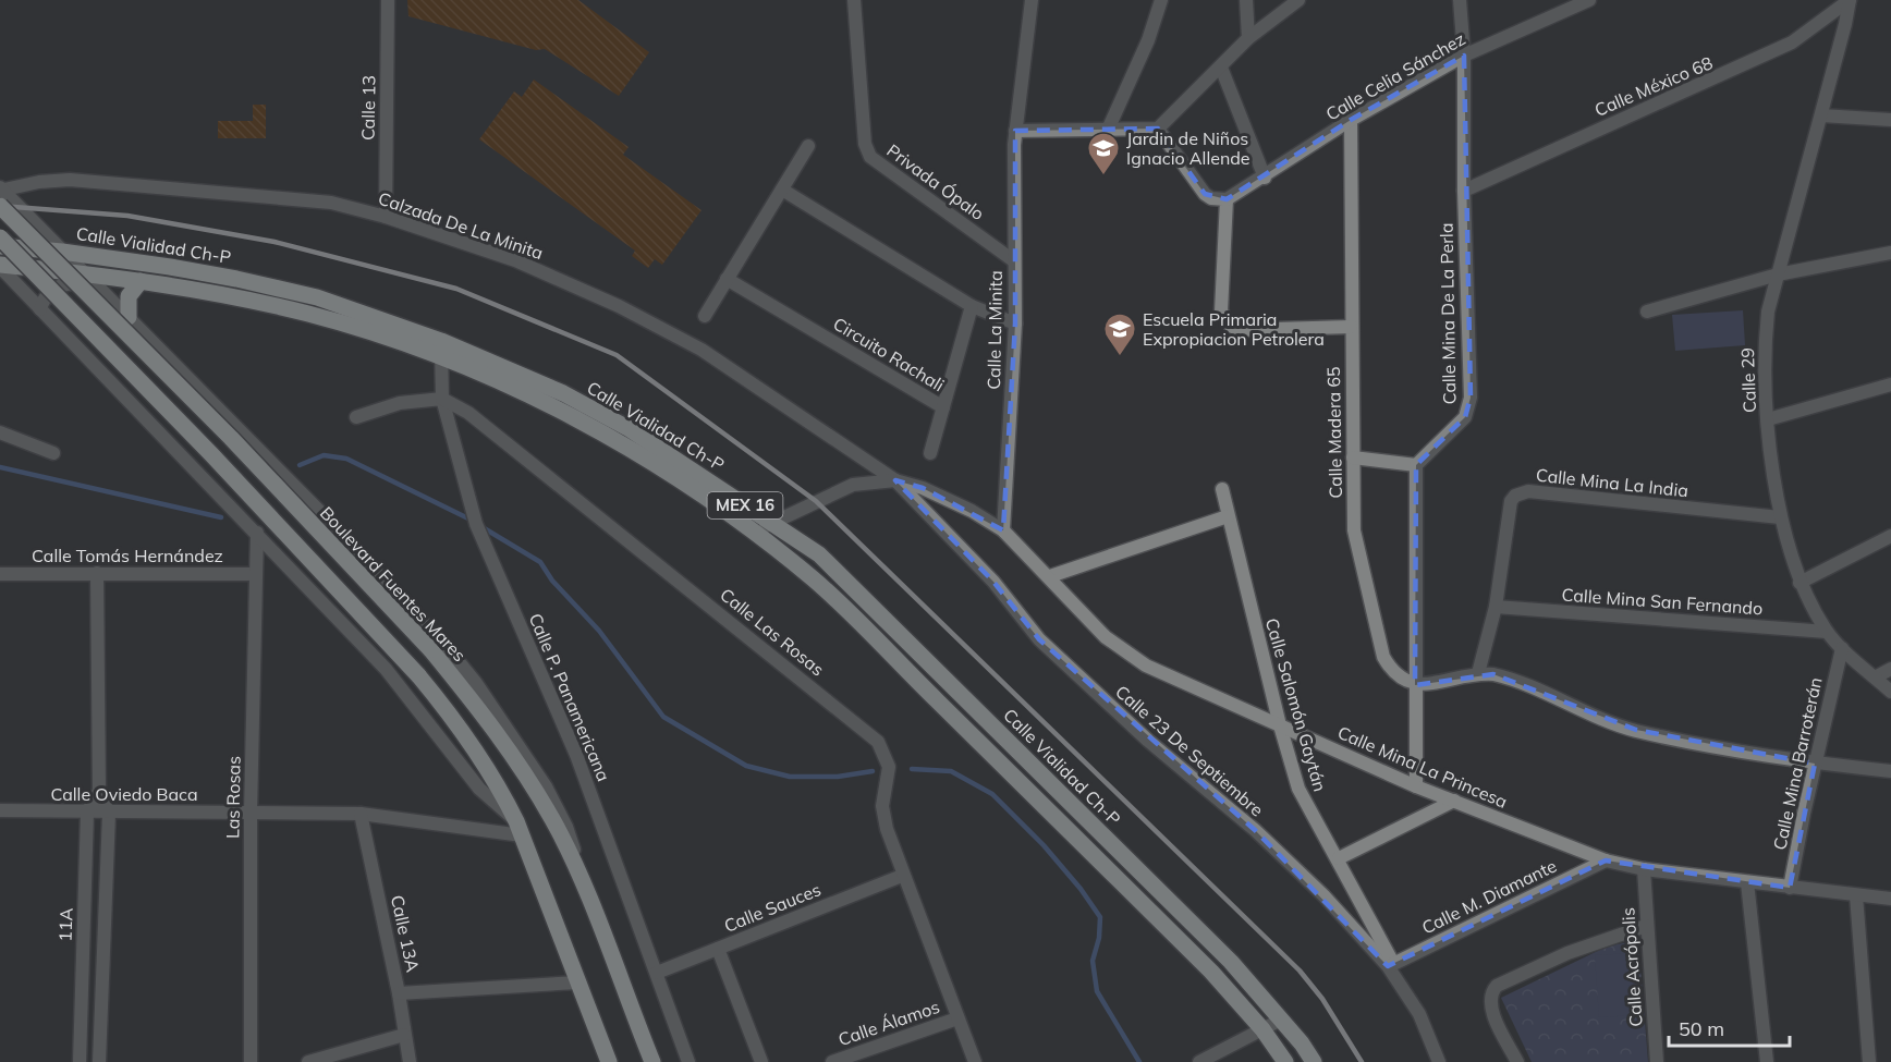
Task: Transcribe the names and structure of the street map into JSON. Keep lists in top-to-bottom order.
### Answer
{
  "streets": {
    "main road": ["Calle Vialidad Ch-P", "MEX 16", "Boulevard Fuentes Mares"],
    "street": [
      "Calle Celia Sánchez",
      "Calle México 68",
      "Calle 13",
      "Privada Ópalo",
      "Calzada De La Minita",
      "Calle Mina De La Perla",
      "Calle La Minita",
      "Circuito Rachali",
      "Calle 29",
      "Calle Madera 65",
      "Calle Mina La India",
      "Calle Tomás Hernández",
      "Calle Mina San Fernando",
      "Calle Las Rosas",
      "Calle P. Panamericana",
      "Calle Salomón Gaytán",
      "Calle 23 De Septiembre",
      "Calle Mina Barroterán",
      "Calle Mina La Princesa",
      "Calle Oviedo Baca",
      "Las Rosas",
      "Calle M. Diamante",
      "Calle Sauces",
      "11A",
      "Calle 13A",
      "Calle Acrópolis",
      "Calle Álamos"
    ]
  },
  "crossings": [
    ["Calle Celia Sánchez", "Calle Mina De La Perla"],
    ["Calle Celia Sánchez", "Calle Madera 65"],
    ["Calle México 68", "Calle Mina De La Perla"],
    ["Calle México 68", "Calle 29"],
    ["Calle 13", "Calzada De La Minita"],
    ["Privada Ópalo", "Calle La Minita"],
    ["Calzada De La Minita", "Calle Vialidad Ch-P"],
    ["Calzada De La Minita", "Calle La Minita"],
    ["Calzada De La Minita", "Calle 23 De Septiembre"],
    ["Calzada De La Minita", "Calle Mina La Princesa"],
    ["Calle Vialidad Ch-P", "Calle P. Panamericana"],
    ["Calle La Minita", "Calle Mina La Princesa"],
    ["Calle 29", "Calle Mina La India"],
    ["Calle 29", "Calle Mina San Fernando"],
    ["Calle 29", "Calle Mina Barroterán"],
    ["Calle Mina La India", "Calle Mina San Fernando"],
    ["Calle Tomás Hernández", "Las Rosas"],
    ["Calle Tomás Hernández", "11A"],
    ["Calle Las Rosas", "Calle P. Panamericana"],
    ["Calle Las Rosas", "Calle Sauces"],
    ["Calle Las Rosas", "Calle Álamos"],
    ["Calle P. Panamericana", "Calle Sauces"],
    ["Calle Salomón Gaytán", "Calle 23 De Septiembre"],
    ["Calle Salomón Gaytán", "Calle Mina La Princesa"],
    ["Calle Salomón Gaytán", "Calle M. Diamante"],
    ["Calle 23 De Septiembre", "Calle M. Diamante"],
    ["Calle Mina Barroterán", "Calle Mina La Princesa"],
    ["Calle Mina La Princesa", "Calle M. Diamante"],
    ["Calle Mina La Princesa", "Calle Acrópolis"],
    ["Calle Oviedo Baca", "Las Rosas"],
    ["Calle Oviedo Baca", "11A"],
    ["Calle Oviedo Baca", "Calle 13A"]
  ],
  "places": {
    "school or university": ["Jardin de Niños Ignacio Allende", "Escuela Primaria Expropiacion Petrolera"]
  },
  "scale_bar": "50 m"
}
